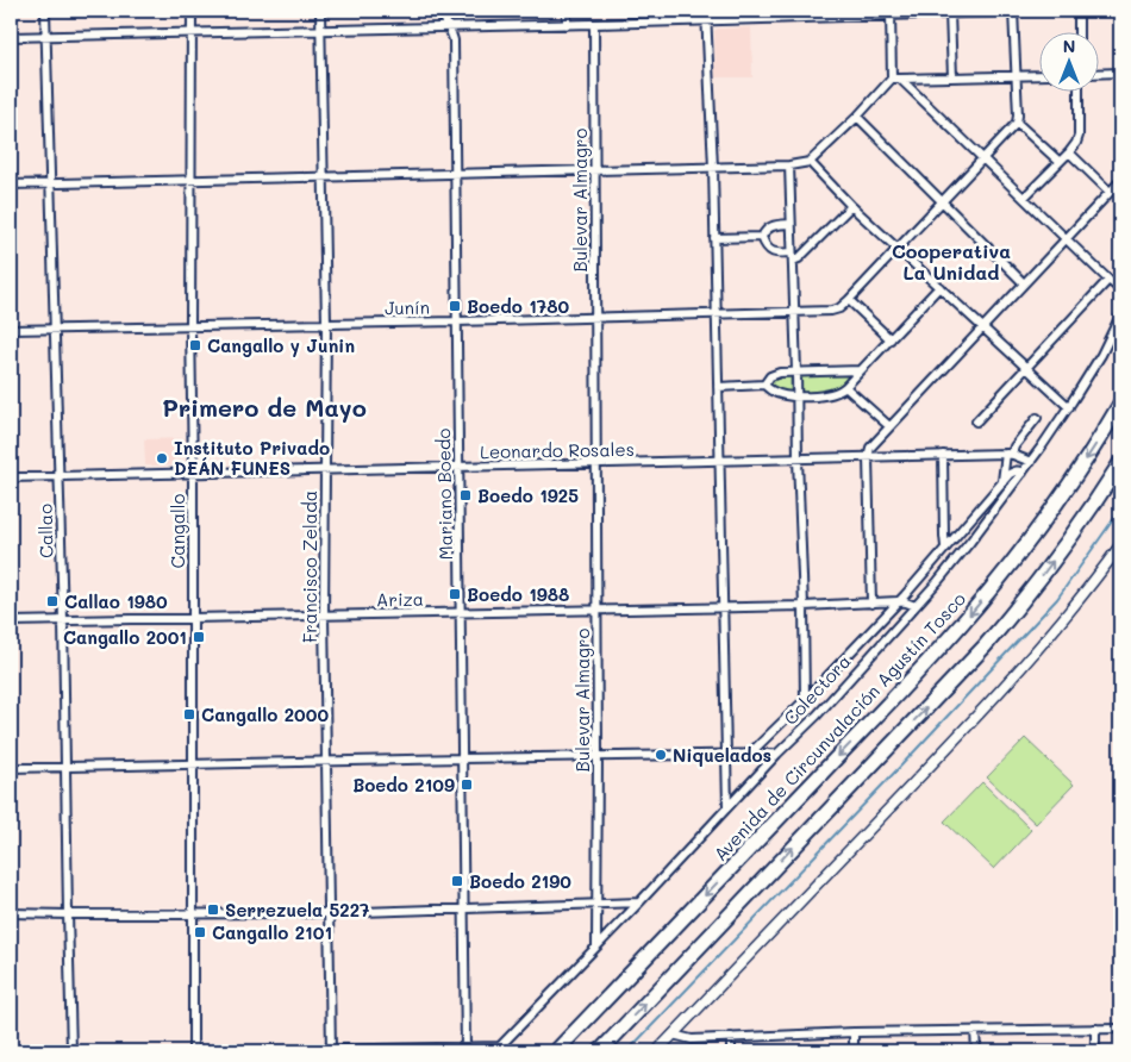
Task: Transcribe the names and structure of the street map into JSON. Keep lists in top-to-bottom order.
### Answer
{
  "streets": {
    "highway": ["Avenida de Circunvalación Agustín Tosco"],
    "street": [
      "Bulevar Almagro",
      "Junín",
      "Leonardo Rosales",
      "Mariano Boedo",
      "Callao",
      "Cangallo",
      "Francisco Zelada",
      "Ariza",
      "Colectora"
    ]
  },
  "crossings": [
    ["Bulevar Almagro", "Junín"],
    ["Bulevar Almagro", "Leonardo Rosales"],
    ["Bulevar Almagro", "Ariza"],
    ["Bulevar Almagro", "Colectora"],
    ["Junín", "Mariano Boedo"],
    ["Junín", "Callao"],
    ["Junín", "Cangallo"],
    ["Junín", "Francisco Zelada"],
    ["Leonardo Rosales", "Mariano Boedo"],
    ["Leonardo Rosales", "Callao"],
    ["Leonardo Rosales", "Cangallo"],
    ["Leonardo Rosales", "Francisco Zelada"],
    ["Leonardo Rosales", "Colectora"],
    ["Mariano Boedo", "Ariza"],
    ["Callao", "Ariza"],
    ["Cangallo", "Ariza"],
    ["Francisco Zelada", "Ariza"],
    ["Ariza", "Colectora"]
  ],
  "districts": ["Cooperativa La Unidad", "Primero de Mayo"],
  "places": {
    "transit": [
      "Boedo 1780",
      "Cangallo y Junin",
      "Boedo 1925",
      "Boedo 1988",
      "Callao 1980",
      "Cangallo 2001",
      "Cangallo 2000",
      "Boedo 2109",
      "Boedo 2190",
      "Serrezuela 5227",
      "Cangallo 2101"
    ],
    "other": ["Instituto Privado DEÁN FUNES", "Niquelados"]
  },
  "north": "top"
}
